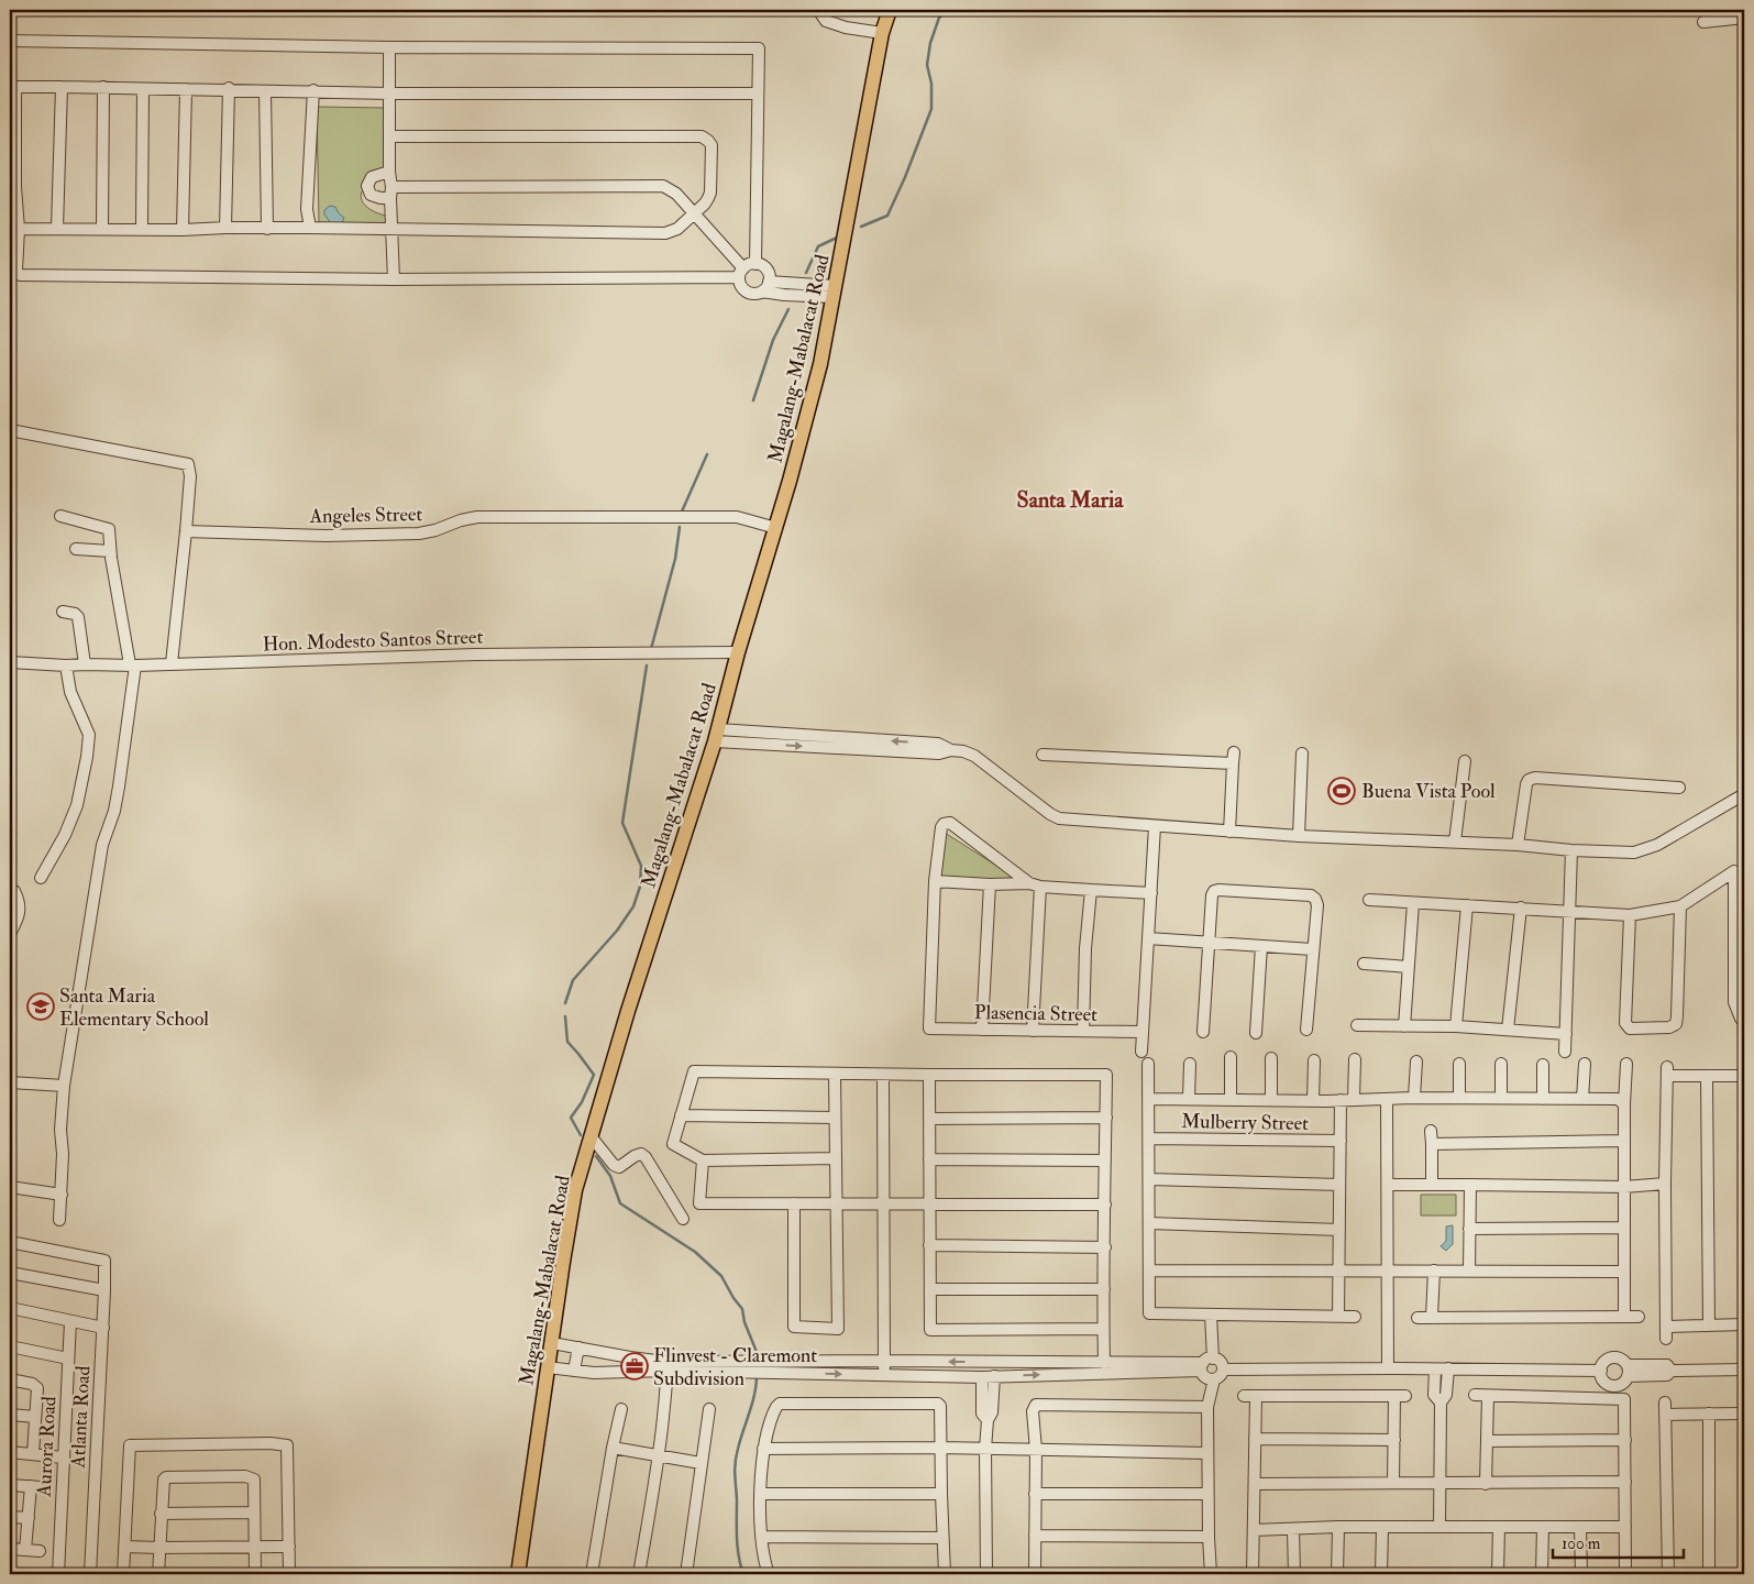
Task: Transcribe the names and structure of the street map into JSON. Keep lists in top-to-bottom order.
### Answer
{
  "streets": {
    "main road": ["Magalang-Mabalacat Road"],
    "street": [
      "Angeles Street",
      "Hon. Modesto Santos Street",
      "Plasencia Street",
      "Mulberry Street",
      "Atlanta Road",
      "Aurora Road"
    ]
  },
  "crossings": [
    ["Magalang-Mabalacat Road", "Angeles Street"],
    ["Magalang-Mabalacat Road", "Hon. Modesto Santos Street"]
  ],
  "districts": ["Santa Maria"],
  "places": {
    "sports": ["Buena Vista Pool"],
    "school or university": ["Santa Maria Elementary School"],
    "office": ["Flinvest - Claremont Subdivision"]
  },
  "scale_bar": "100 m"
}
